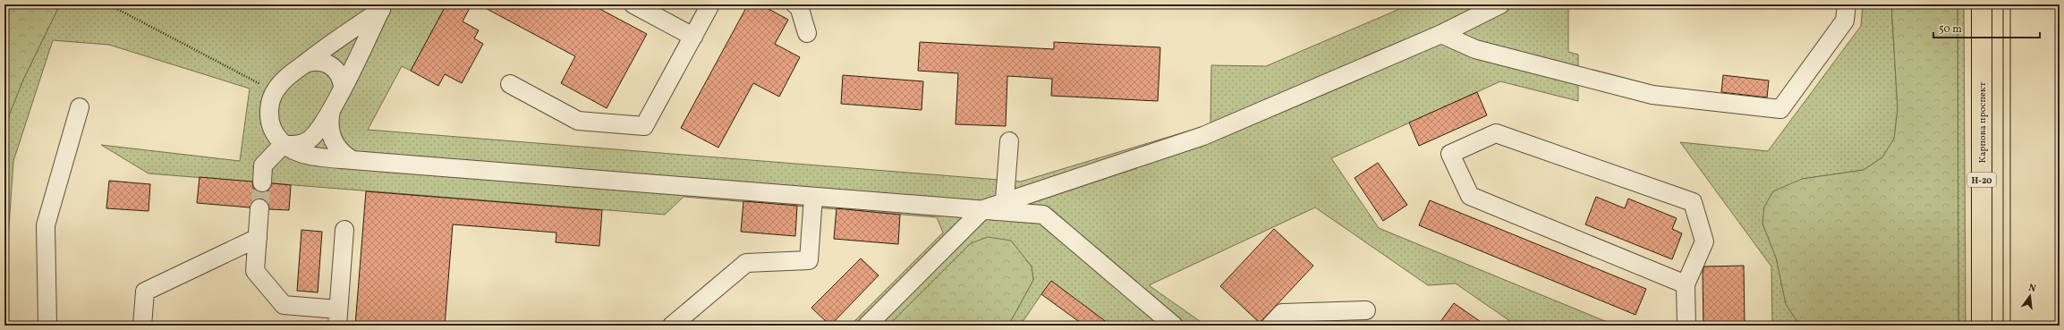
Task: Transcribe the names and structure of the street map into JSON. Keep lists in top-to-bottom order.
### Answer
{
  "streets": {
    "main road": ["Карпова проспект", "Н-20"]
  },
  "scale_bar": "50 m",
  "north": "top"
}
